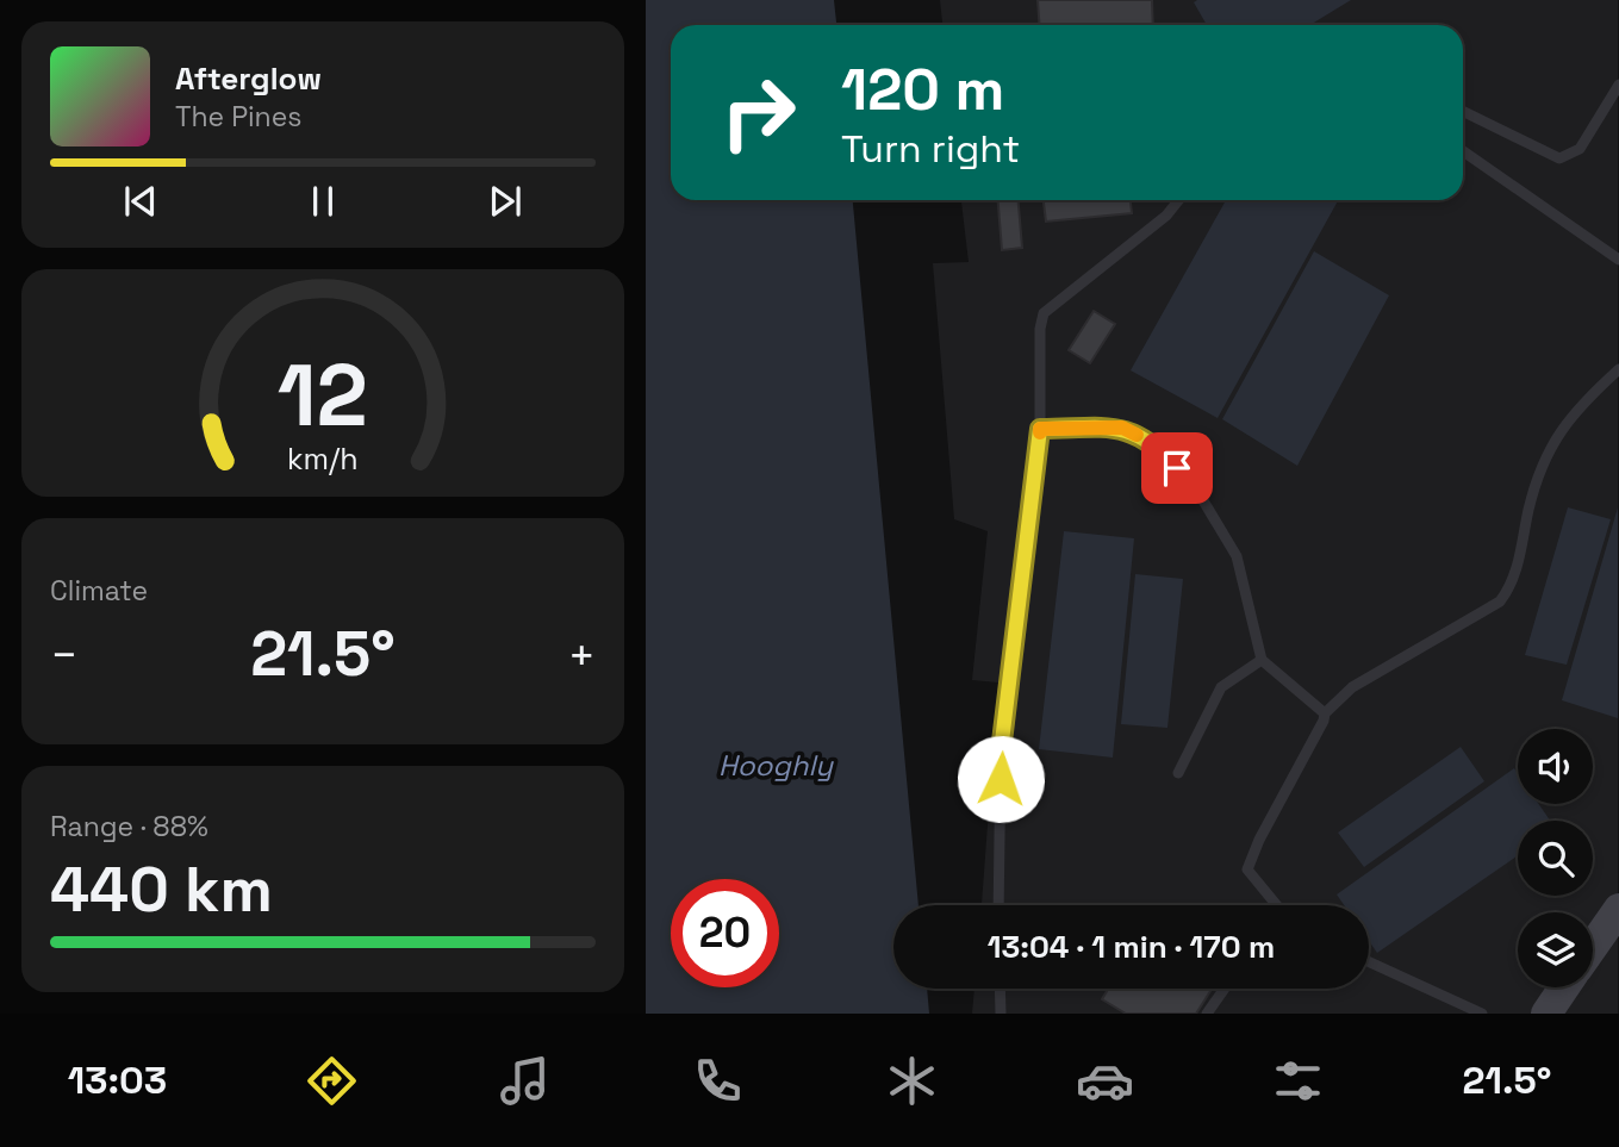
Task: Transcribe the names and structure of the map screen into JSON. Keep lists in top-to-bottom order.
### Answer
{
  "water": ["Hooghly"],
  "page": {
    "turn": ["120 m", "Turn right"],
    "song": ["Afterglow", "The Pines"],
    "tile": [
      "Climate",
      ["Range · 88%", "440 km"]
    ],
    "heat": ["−", "21.5°", "+"],
    "limit": "20",
    "trip": "13:04 · 1 min · 170 m",
    "tabs": ["13:03", "21.5°"],
    "gauge": ["12", "km/h"]
  }
}
